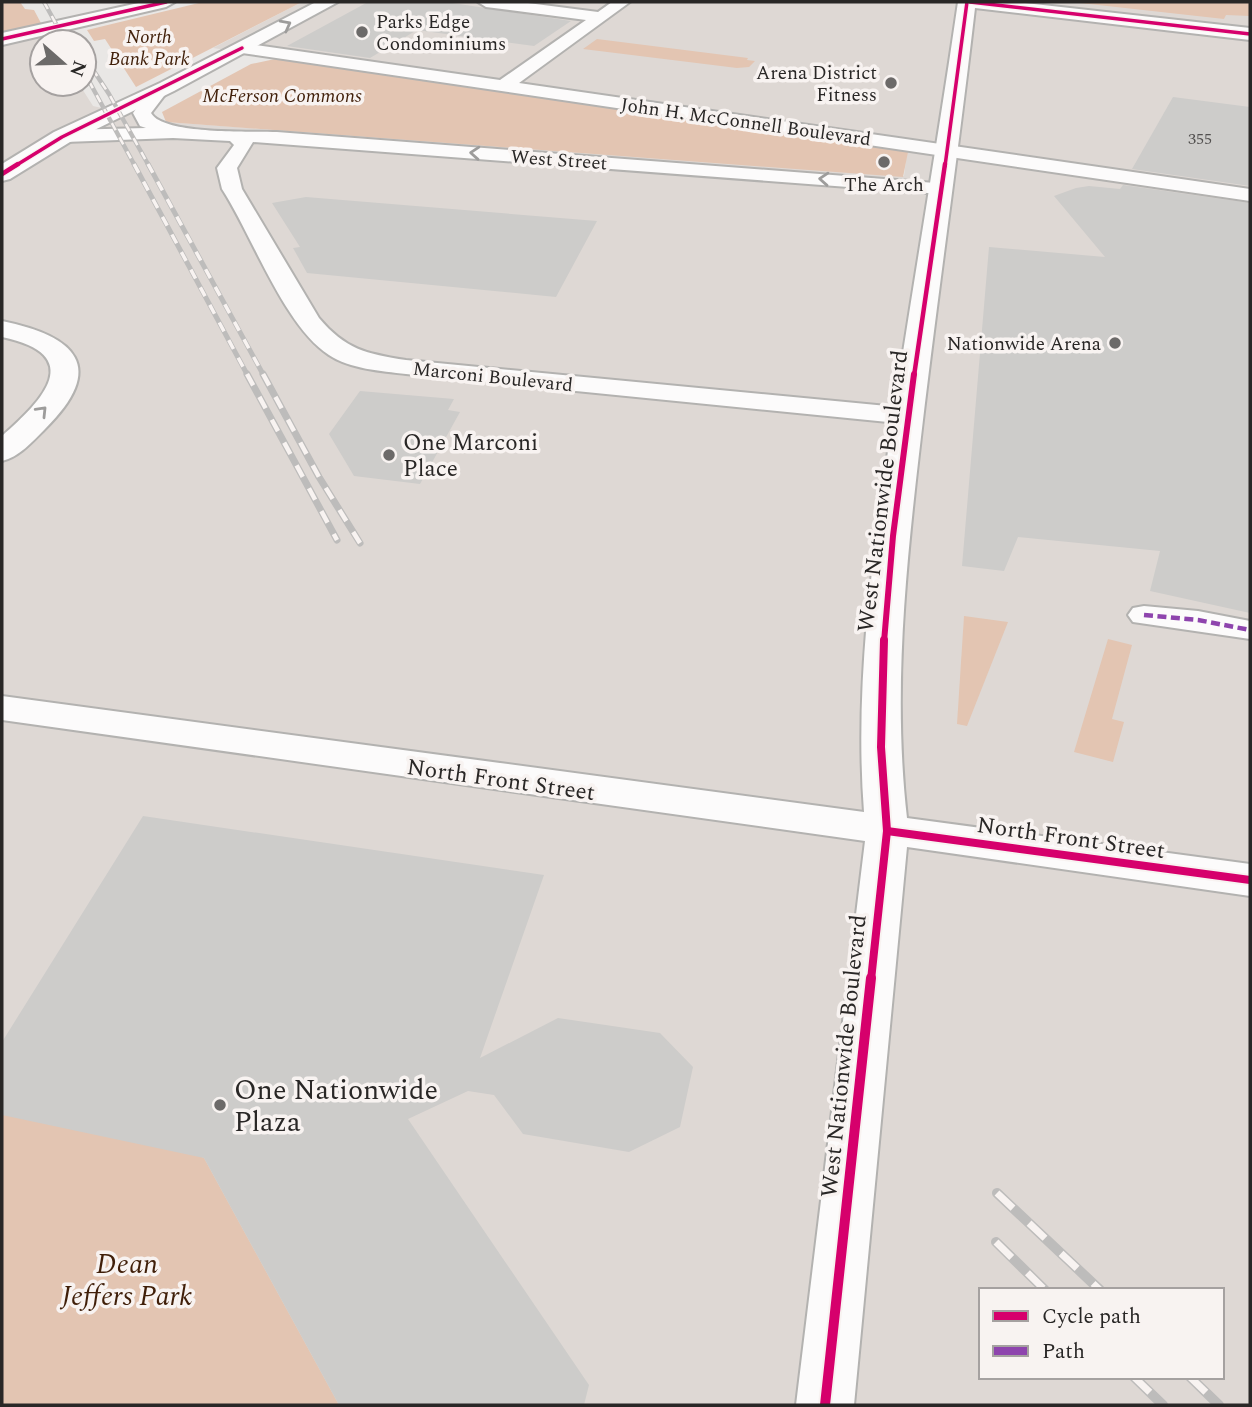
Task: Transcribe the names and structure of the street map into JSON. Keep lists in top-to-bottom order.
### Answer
{
  "streets": {
    "street": [
      "John H. McConnell Boulevard",
      "West Street",
      "Marconi Boulevard",
      "West Nationwide Boulevard",
      "North Front Street"
    ]
  },
  "crossings": [
    ["John H. McConnell Boulevard", "West Nationwide Boulevard"],
    ["West Street", "Marconi Boulevard"],
    ["West Street", "West Nationwide Boulevard"],
    ["Marconi Boulevard", "West Nationwide Boulevard"],
    ["West Nationwide Boulevard", "North Front Street"]
  ],
  "one_way": ["West Street"],
  "parks": ["North Bank Park", "McFerson Commons", "Dean Jeffers Park"],
  "places": [
    "Parks Edge Condominiums",
    "Arena District Fitness",
    "The Arch",
    "Nationwide Arena",
    "One Marconi Place",
    "One Nationwide Plaza"
  ],
  "house_numbers": ["355"],
  "legend": ["Cycle path", "Path"],
  "north": "right"
}
